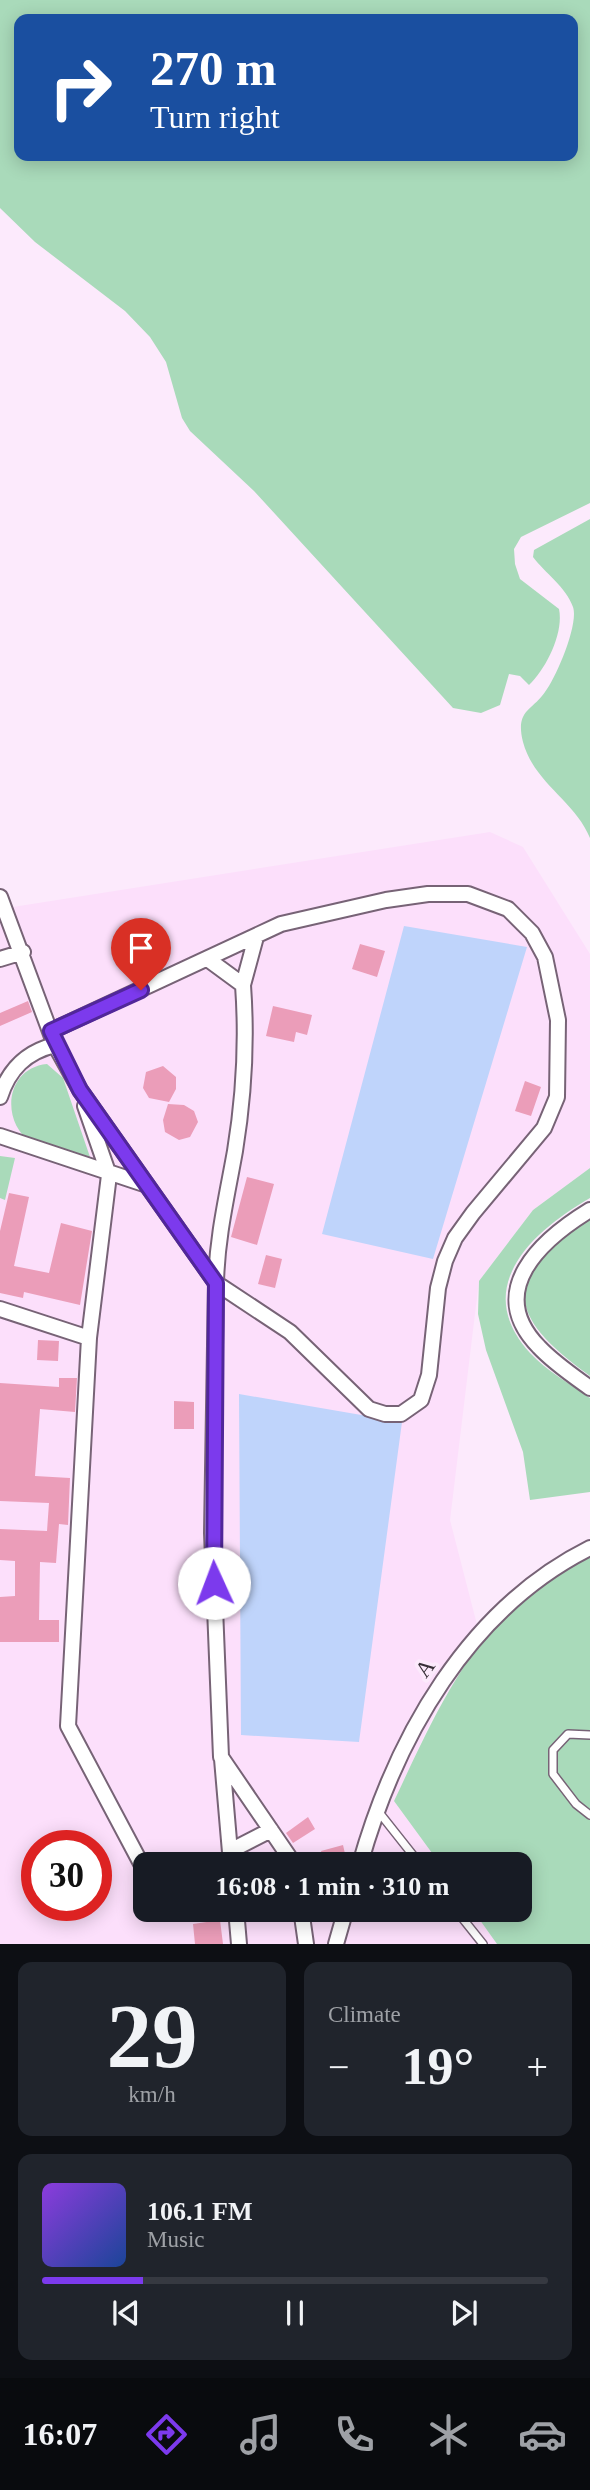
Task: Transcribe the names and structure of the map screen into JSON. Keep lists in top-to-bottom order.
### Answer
{
  "streets": {
    "street": ["A"]
  },
  "page": {
    "turn": ["270 m", "Turn right"],
    "limit": "30",
    "trip": "16:08 · 1 min · 310 m",
    "tile": [
      ["29", "km/h"],
      "Climate"
    ],
    "heat": ["−", "19°", "+"],
    "song": ["106.1 FM", "Music"],
    "tabs": "16:07"
  }
}
